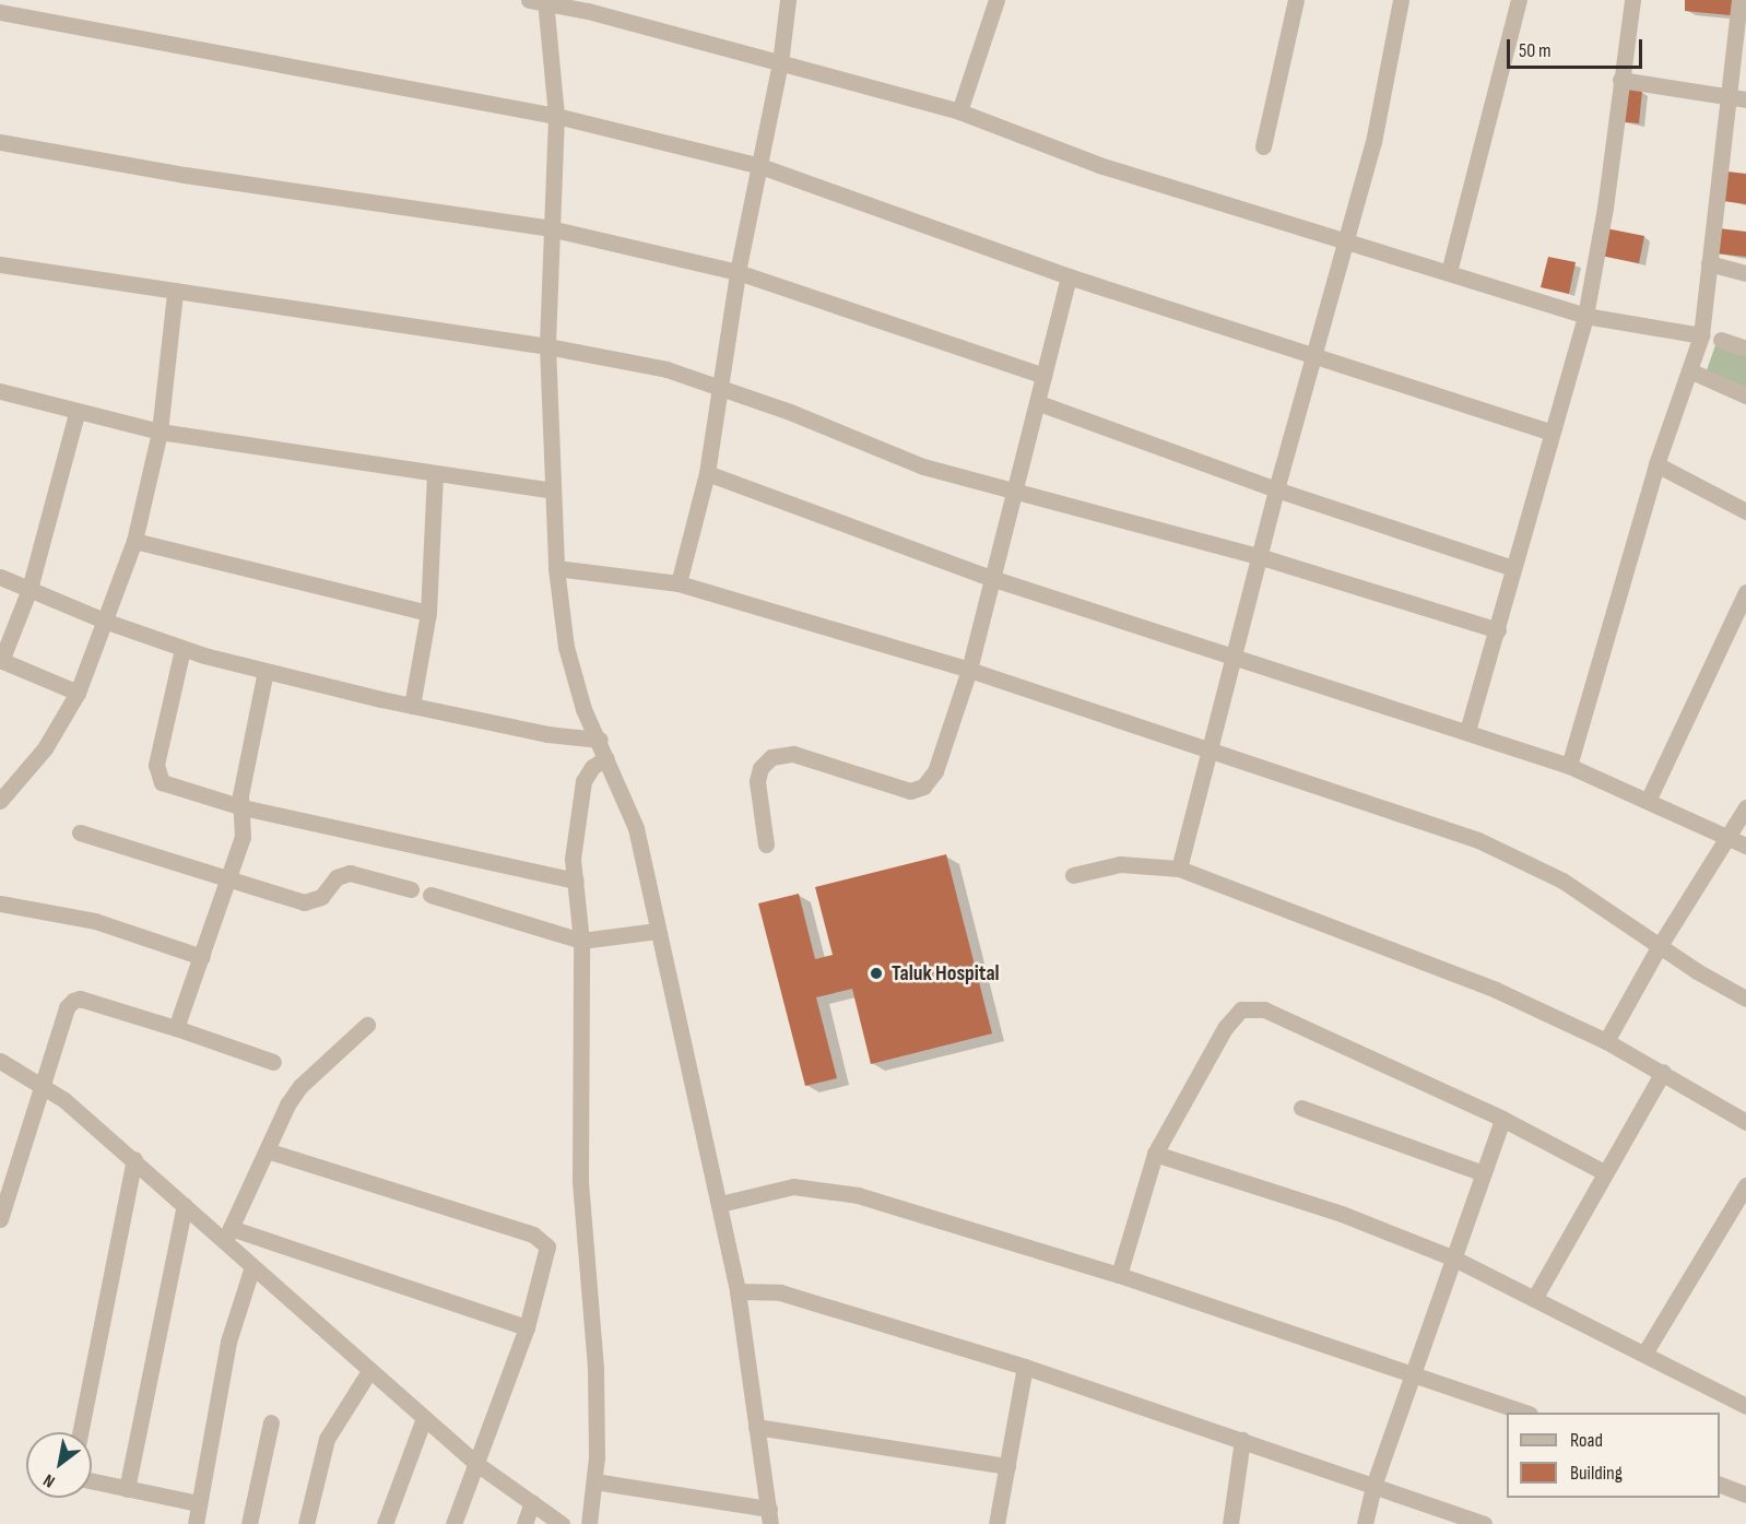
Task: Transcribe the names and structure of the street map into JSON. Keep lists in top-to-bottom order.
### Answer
{
  "places": ["Taluk Hospital"],
  "legend": ["Road", "Building"],
  "scale_bar": "50 m",
  "north": "bottom left"
}
